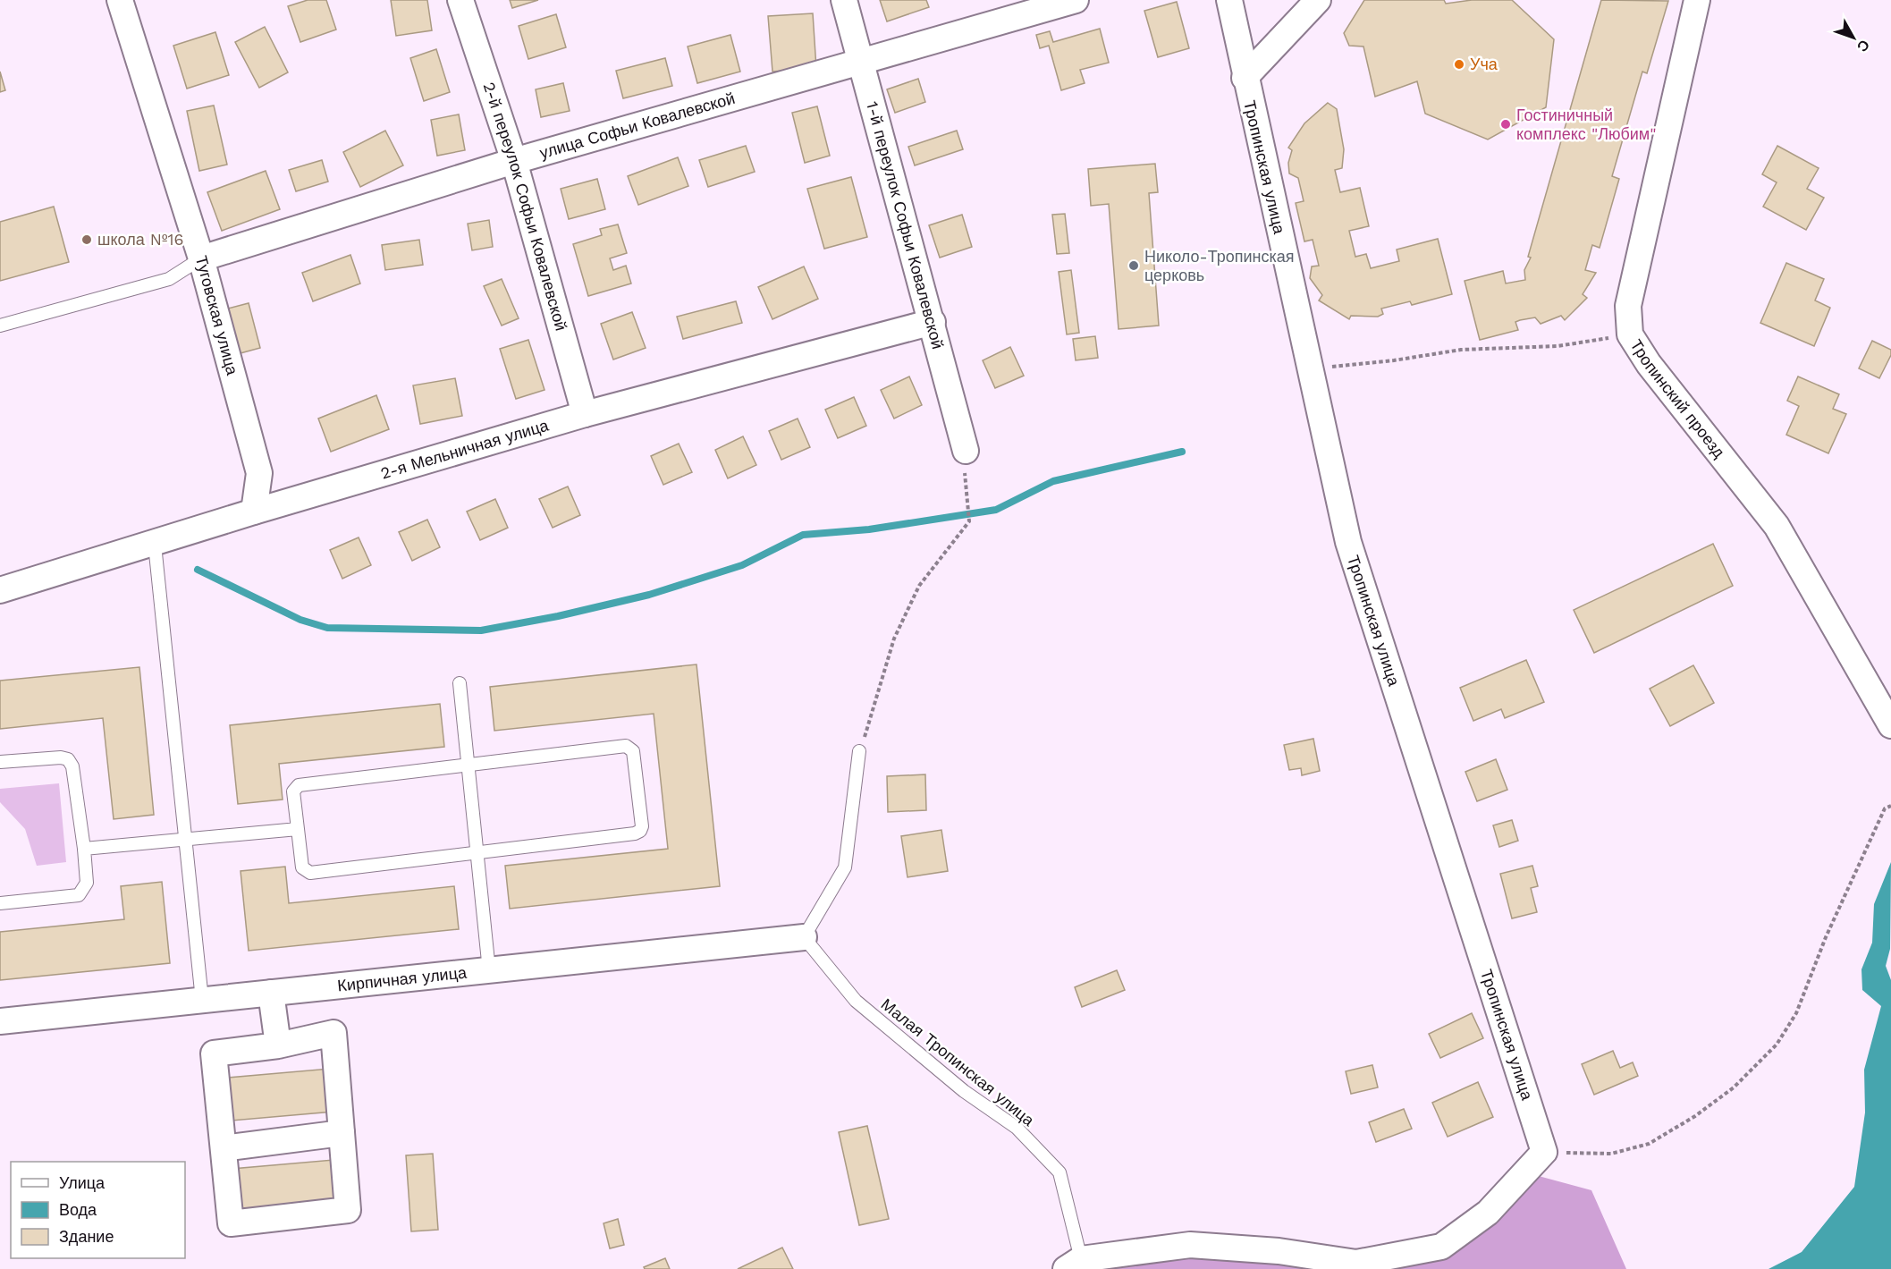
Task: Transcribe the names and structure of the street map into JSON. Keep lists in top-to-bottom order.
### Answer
{
  "streets": {
    "street": [
      "улица Софьи Ковалевской",
      "Тропинская улица",
      "2-й переулок Софьи Ковалевской",
      "1-й переулок Софьи Ковалевской",
      "Туговская улица",
      "Тропинский проезд",
      "2-я Мельничная улица",
      "Кирпичная улица"
    ],
    "lane": ["Малая Тропинская улица"]
  },
  "crossings": [
    ["улица Софьи Ковалевской", "2-й переулок Софьи Ковалевской"],
    ["улица Софьи Ковалевской", "1-й переулок Софьи Ковалевской"],
    ["улица Софьи Ковалевской", "Туговская улица"],
    ["2-й переулок Софьи Ковалевской", "2-я Мельничная улица"],
    ["1-й переулок Софьи Ковалевской", "2-я Мельничная улица"],
    ["Туговская улица", "2-я Мельничная улица"],
    ["Кирпичная улица", "Малая Тропинская улица"]
  ],
  "places": [
    "Уча",
    "Гостиничный комплекс \"Любим\"",
    "школа №16",
    "Николо-Тропинская церковь"
  ],
  "legend": ["Улица", "Вода", "Здание"],
  "north": "bottom right"
}
